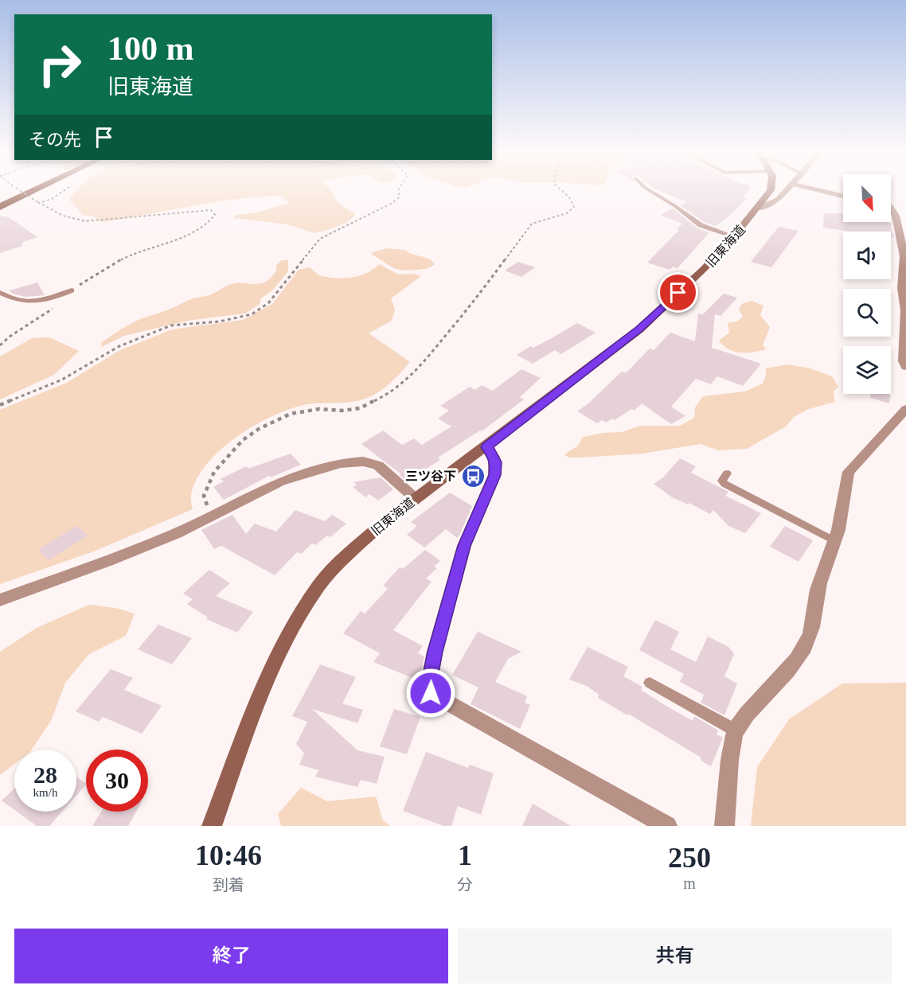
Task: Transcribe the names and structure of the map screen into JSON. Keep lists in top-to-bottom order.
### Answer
{
  "streets": {
    "street": ["旧東海道"]
  },
  "places": {
    "bus stop": ["三ツ谷下"]
  },
  "north": "bottom right",
  "page": {
    "turn": ["100 m", "旧東海道"],
    "then": "その先",
    "speed": "28 km/h",
    "limit": "30",
    "eta": [
      "10:46",
      "到着",
      "1",
      "分",
      "250",
      "m"
    ],
    "buttons": ["終了", "共有"]
  }
}
